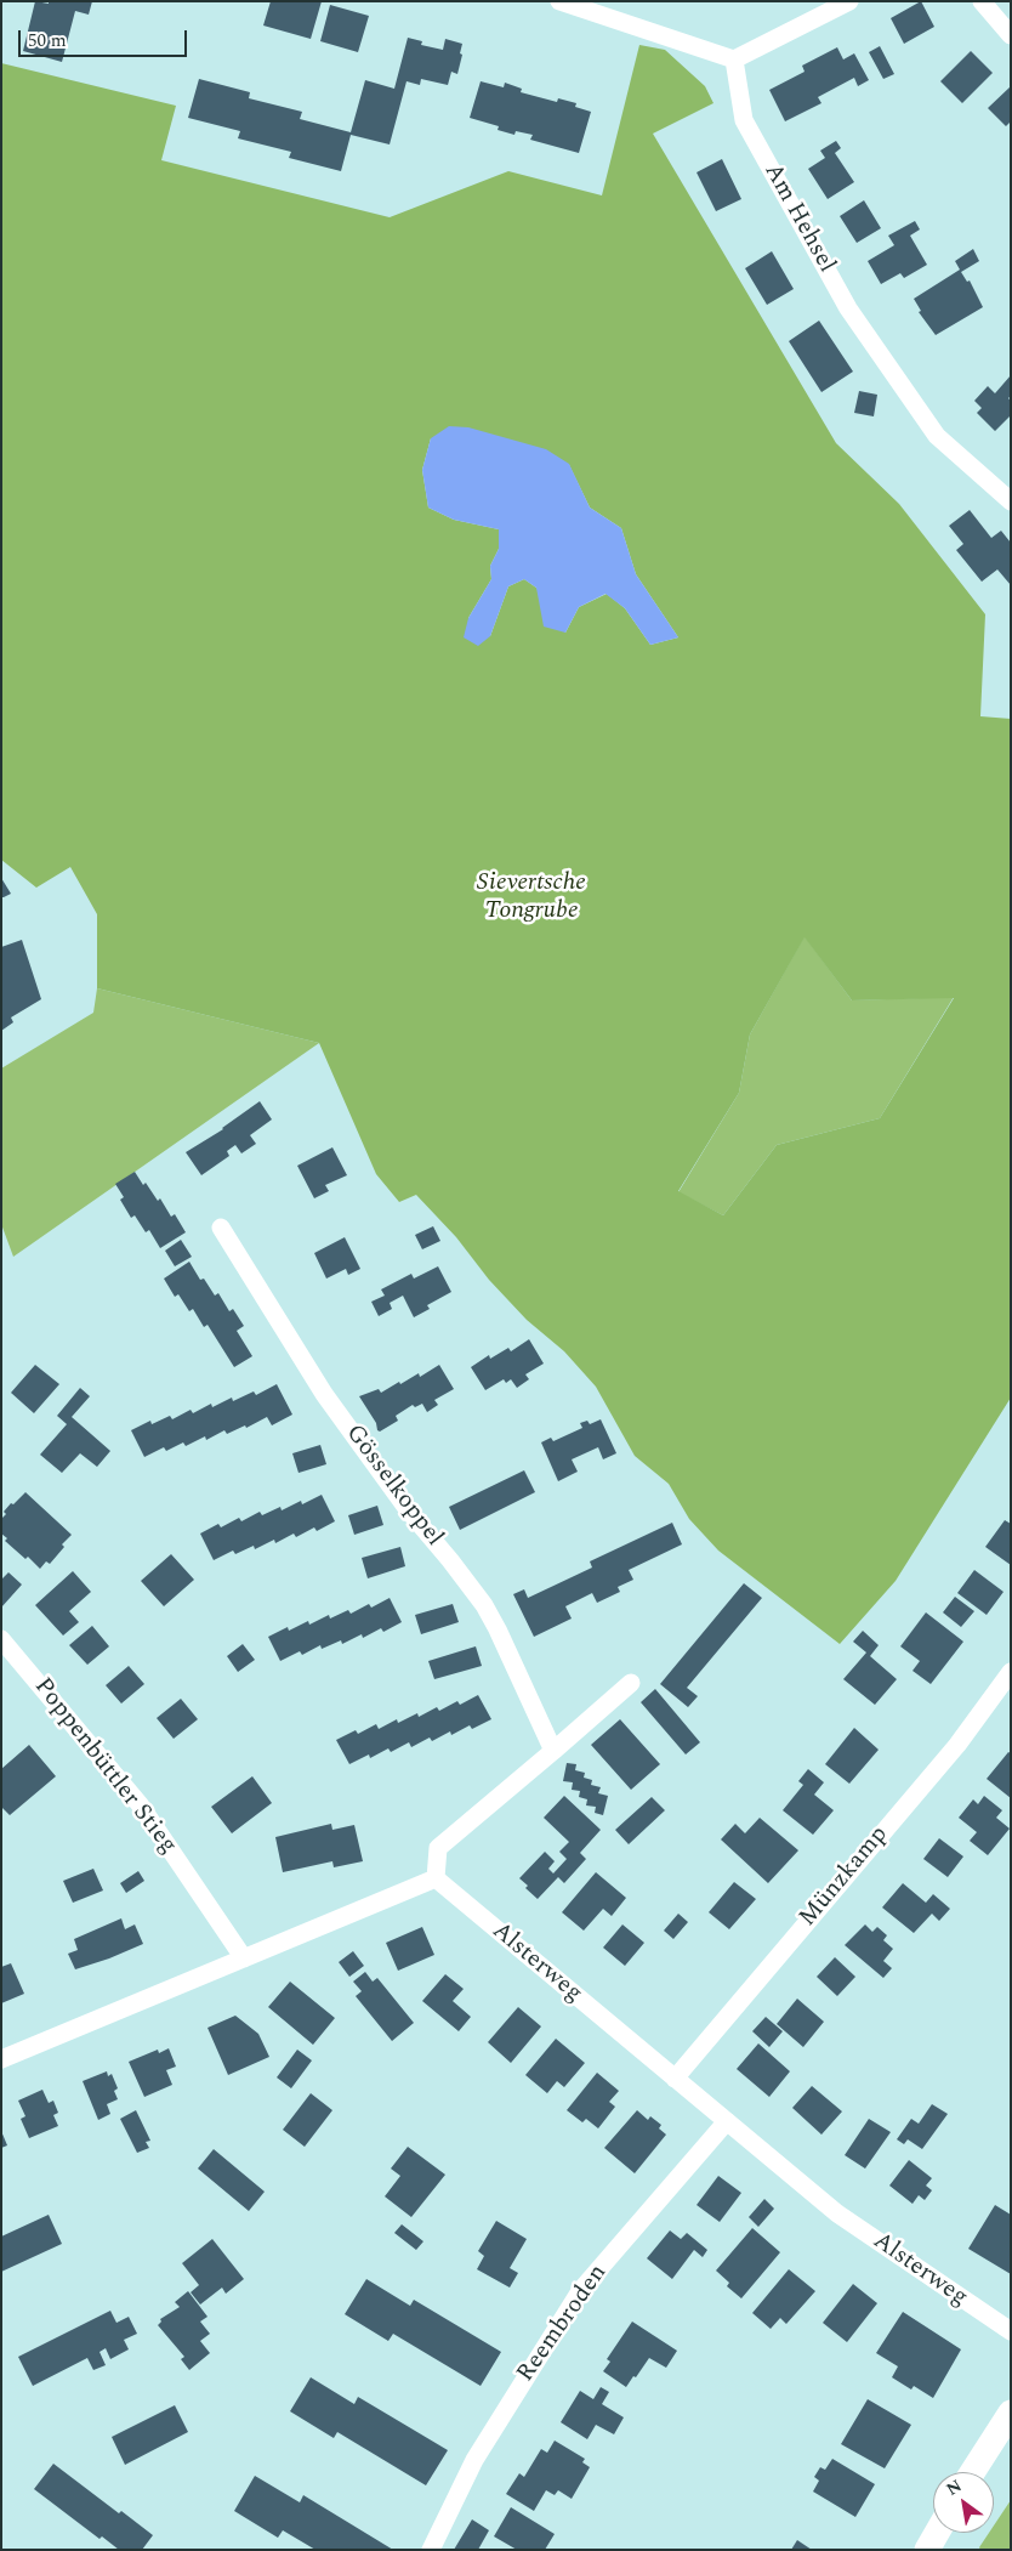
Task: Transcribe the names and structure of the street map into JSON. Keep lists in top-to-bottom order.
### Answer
{
  "streets": {
    "street": [
      "Am Hehsel",
      "Gösselkoppel",
      "Poppenbüttler Stieg",
      "Münzkamp",
      "Alsterweg",
      "Reembroden"
    ]
  },
  "crossings": [
    ["Münzkamp", "Alsterweg"],
    ["Alsterweg", "Reembroden"]
  ],
  "parks": ["Sievertsche Tongrube"],
  "scale_bar": "50 m",
  "north": "top left"
}
